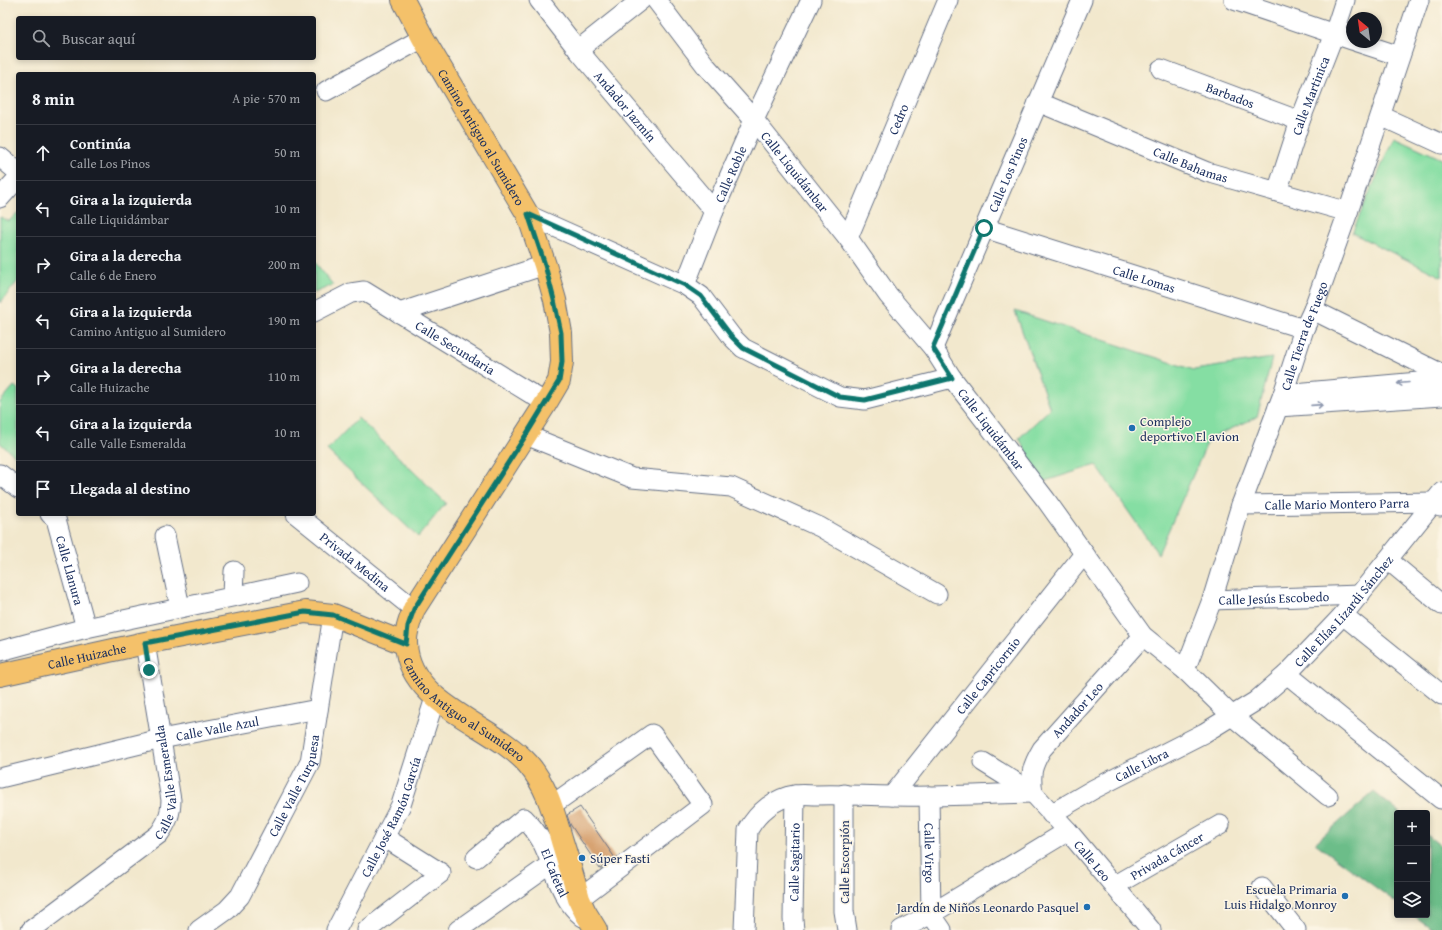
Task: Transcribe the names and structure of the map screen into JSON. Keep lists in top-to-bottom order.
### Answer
{
  "streets": {
    "main road": ["Camino Antiguo al Sumidero", "Calle Huizache"],
    "street": [
      "Barbados",
      "Calle Martinica",
      "Andador Jazmín",
      "Cedro",
      "Calle Bahamas",
      "Calle Liquidámbar",
      "Calle Roble",
      "Calle Los Pinos",
      "Calle Lomas",
      "Calle Tierra de Fuego",
      "Calle Secundaria",
      "Calle Mario Montero Parra",
      "Privada Medina",
      "Calle Llanura",
      "Calle Jesús Escobedo",
      "Calle Elías Lizardi Sánchez",
      "Calle Capricornio",
      "Andador Leo",
      "Calle Valle Azul",
      "Calle Libra",
      "Calle Valle Esmeralda",
      "Calle Valle Turquesa",
      "Calle José Ramón García",
      "Calle Virgo",
      "Privada Cáncer",
      "Calle Leo",
      "Calle Escorpión",
      "Calle Sagitario",
      "El Cafetal"
    ]
  },
  "crossings": [
    ["Barbados", "Calle Martinica"],
    ["Calle Martinica", "Calle Bahamas"],
    ["Andador Jazmín", "Calle Roble"],
    ["Cedro", "Calle Liquidámbar"],
    ["Camino Antiguo al Sumidero", "Calle Secundaria"],
    ["Camino Antiguo al Sumidero", "Privada Medina"],
    ["Camino Antiguo al Sumidero", "Calle Huizache"],
    ["Camino Antiguo al Sumidero", "Calle José Ramón García"],
    ["Camino Antiguo al Sumidero", "El Cafetal"],
    ["Calle Bahamas", "Calle Los Pinos"],
    ["Calle Bahamas", "Calle Tierra de Fuego"],
    ["Calle Liquidámbar", "Calle Roble"],
    ["Calle Liquidámbar", "Calle Los Pinos"],
    ["Calle Liquidámbar", "Calle Tierra de Fuego"],
    ["Calle Liquidámbar", "Calle Elías Lizardi Sánchez"],
    ["Calle Liquidámbar", "Calle Capricornio"],
    ["Calle Liquidámbar", "Andador Leo"],
    ["Calle Liquidámbar", "Calle Libra"],
    ["Calle Los Pinos", "Calle Lomas"],
    ["Calle Lomas", "Calle Tierra de Fuego"],
    ["Calle Tierra de Fuego", "Calle Mario Montero Parra"],
    ["Calle Tierra de Fuego", "Calle Jesús Escobedo"],
    ["Calle Mario Montero Parra", "Calle Elías Lizardi Sánchez"],
    ["Calle Llanura", "Calle Huizache"],
    ["Calle Jesús Escobedo", "Calle Elías Lizardi Sánchez"],
    ["Calle Elías Lizardi Sánchez", "Calle Libra"],
    ["Calle Huizache", "Calle Valle Esmeralda"],
    ["Calle Huizache", "Calle Valle Turquesa"],
    ["Andador Leo", "Calle Leo"],
    ["Calle Valle Azul", "Calle Valle Esmeralda"],
    ["Calle Valle Azul", "Calle Valle Turquesa"],
    ["Calle Libra", "Calle Leo"],
    ["Privada Cáncer", "Calle Leo"]
  ],
  "places": [
    "Complejo deportivo El avion",
    "Súper Fasti",
    "Escuela Primaria Luis Hidalgo Monroy",
    "Jardín de Niños Leonardo Pasquel"
  ],
  "north": "top left",
  "page": {
    "search": "Buscar aquí",
    "heading": ["8 min", "A pie · 570 m"],
    "list": [
      ["Continúa", "Calle Los Pinos", "50 m"],
      ["Gira a la izquierda", "Calle Liquidámbar", "10 m"],
      ["Gira a la derecha", "Calle 6 de Enero", "200 m"],
      ["Gira a la izquierda", "Camino Antiguo al Sumidero", "190 m"],
      ["Gira a la derecha", "Calle Huizache", "110 m"],
      ["Gira a la izquierda", "Calle Valle Esmeralda", "10 m"],
      "Llegada al destino"
    ],
    "map_buttons": ["+", "−"]
  }
}
